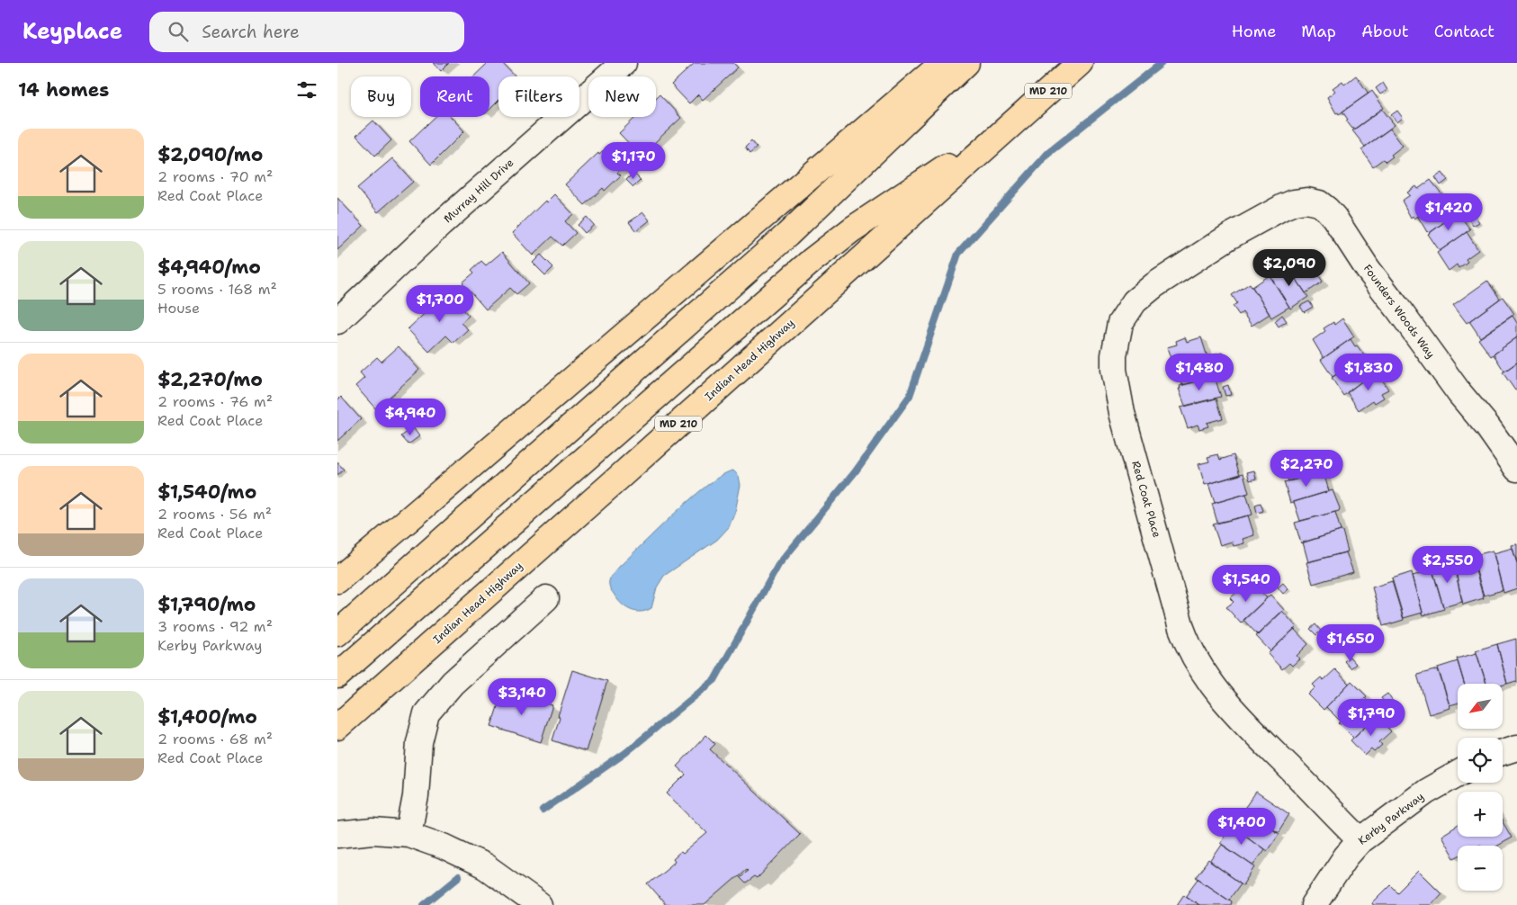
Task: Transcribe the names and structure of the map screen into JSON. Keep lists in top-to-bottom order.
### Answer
{
  "streets": {
    "highway": ["MD 210", "Indian Head Highway"],
    "street": [
      "Murray Hill Drive",
      "Founders Woods Way",
      "Red Coat Place",
      "Kerby Parkway"
    ]
  },
  "crossings": [
    ["Founders Woods Way", "Red Coat Place"],
    ["Red Coat Place", "Kerby Parkway"]
  ],
  "north": "bottom left",
  "page": {
    "header": "Keyplace",
    "search": "Search here",
    "nav": [
      "Home",
      "Map",
      "About",
      "Contact"
    ],
    "heading": "14 homes",
    "chip": [
      "Buy",
      "Rent",
      "Filters",
      "New"
    ],
    "list": [
      {
        "name": "$2,090/mo",
        "note": "2 rooms · 70 m² · Red Coat Place"
      },
      {
        "name": "$4,940/mo",
        "note": "5 rooms · 168 m² · House"
      },
      {
        "name": "$2,270/mo",
        "note": "2 rooms · 76 m² · Red Coat Place"
      },
      {
        "name": "$1,540/mo",
        "note": "2 rooms · 56 m² · Red Coat Place"
      },
      {
        "name": "$1,790/mo",
        "note": "3 rooms · 92 m² · Kerby Parkway"
      },
      {
        "name": "$1,400/mo",
        "note": "2 rooms · 68 m² · Red Coat Place"
      }
    ],
    "price": [
      "$1,170",
      "$1,420",
      "$2,090",
      "$1,700",
      "$1,480",
      "$1,830",
      "$4,940",
      "$2,270",
      "$2,550",
      "$1,540",
      "$1,650",
      "$3,140",
      "$1,790",
      "$1,400"
    ],
    "map_buttons": ["+", "−"]
  }
}
